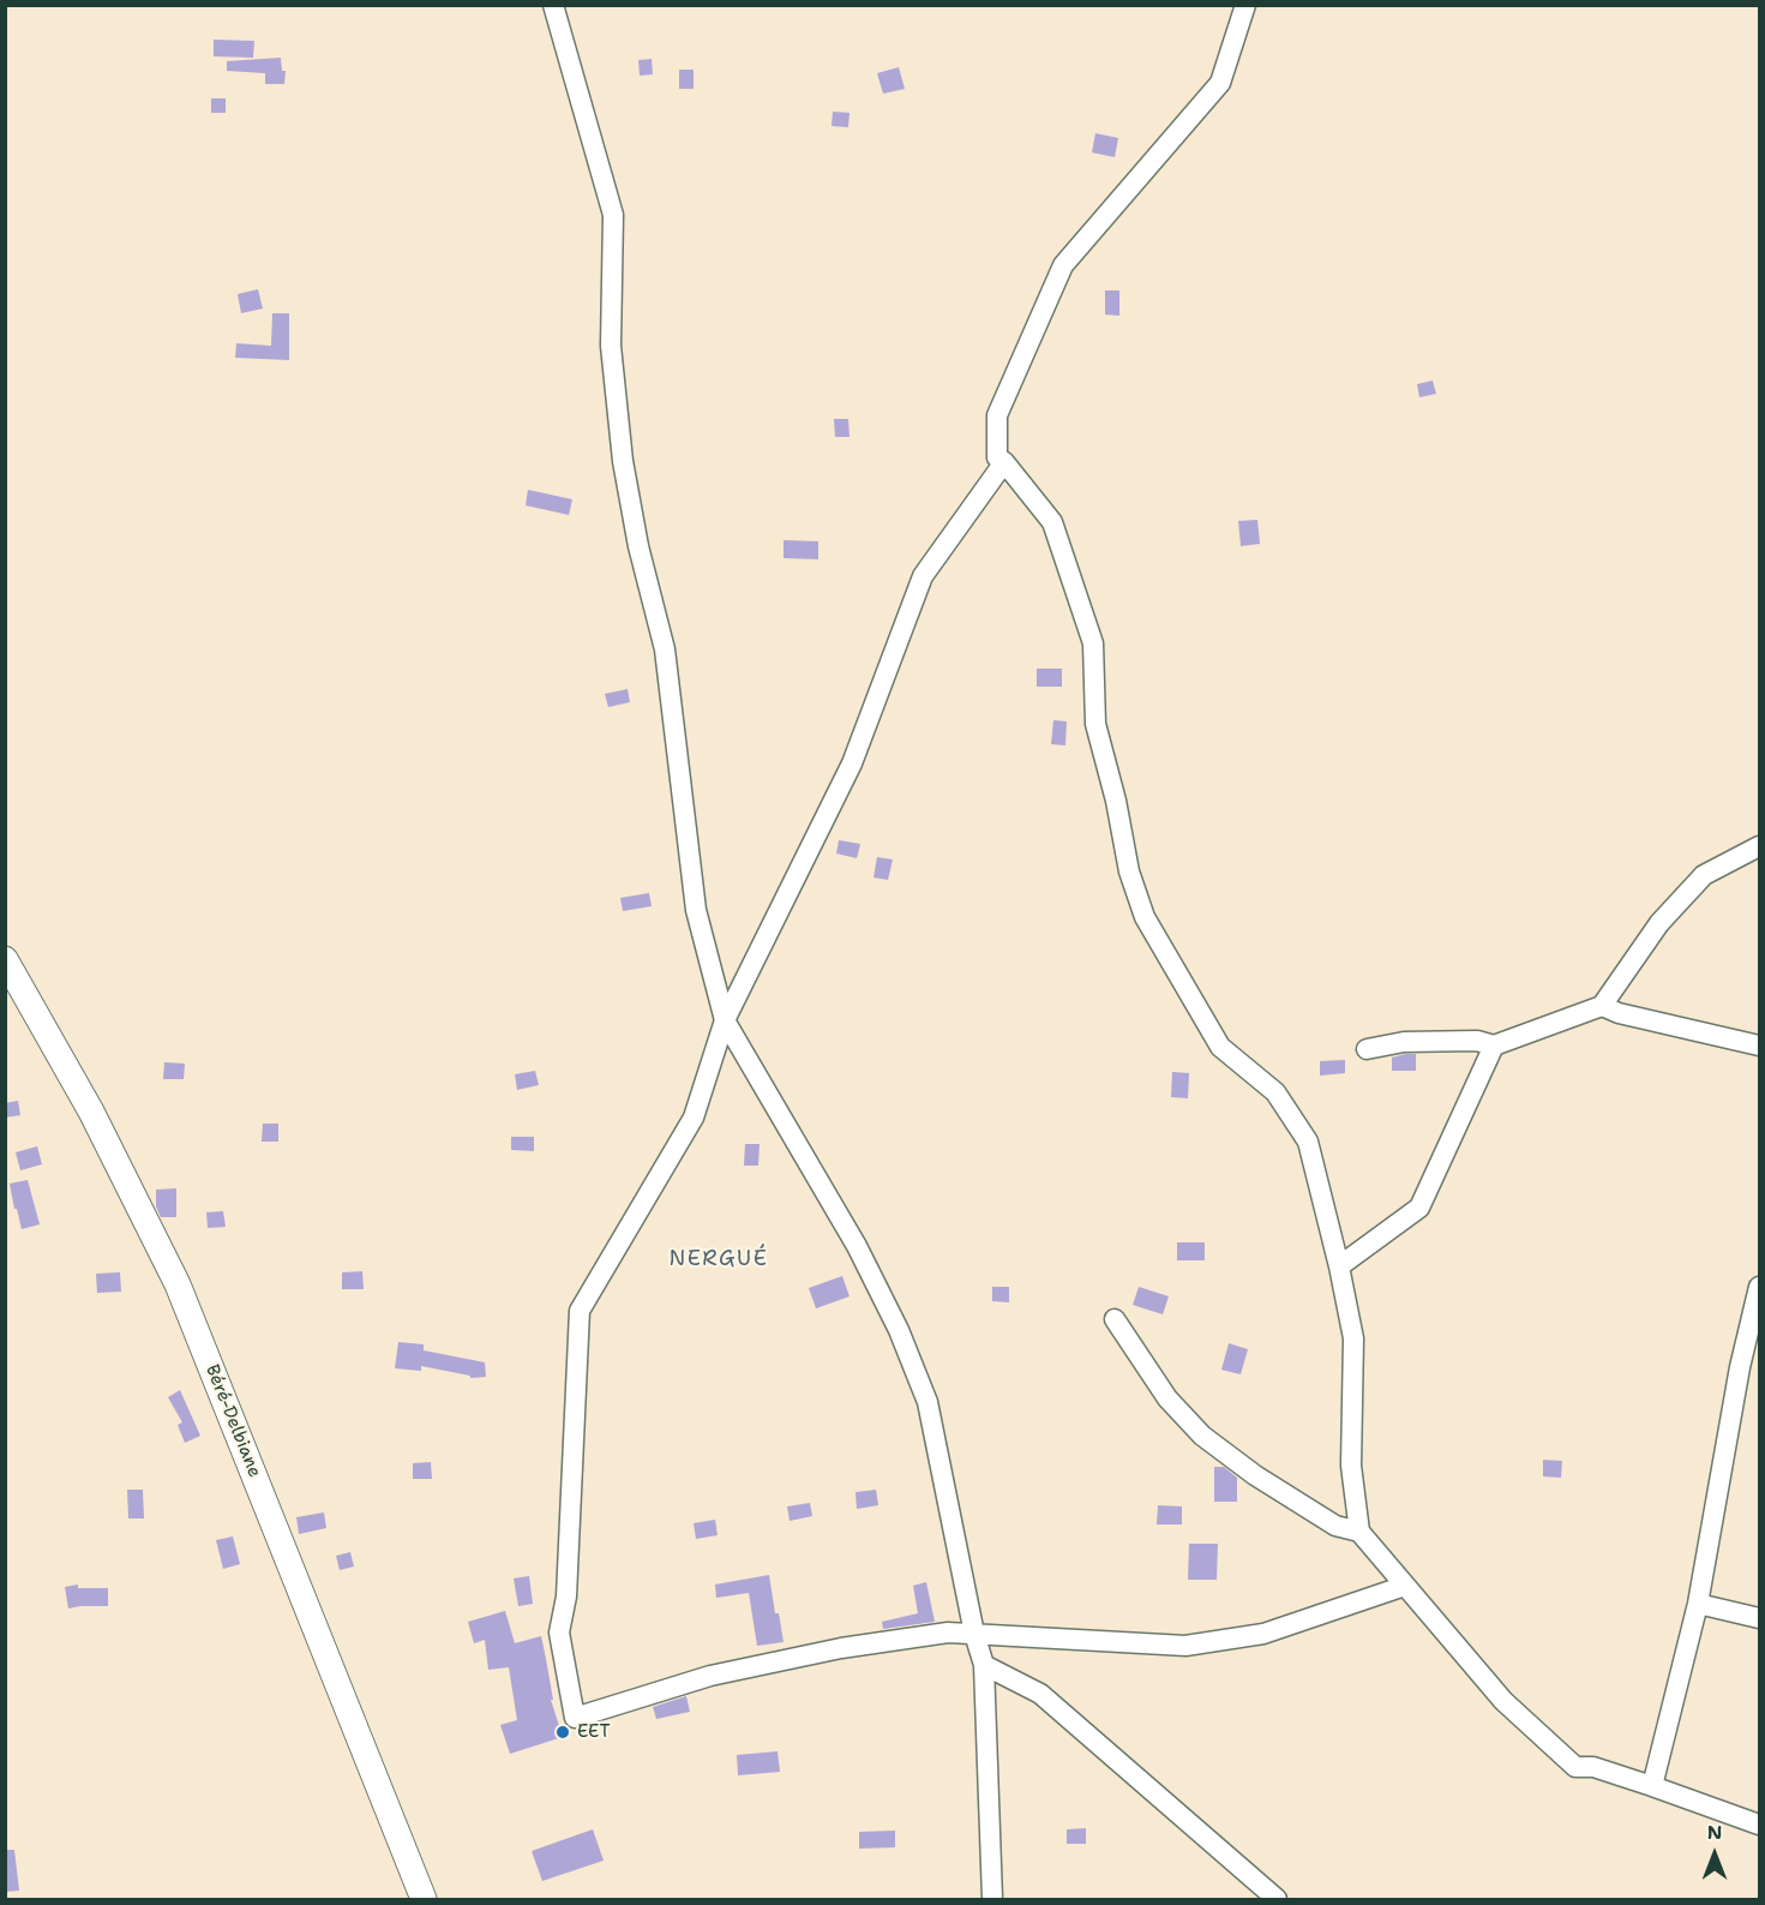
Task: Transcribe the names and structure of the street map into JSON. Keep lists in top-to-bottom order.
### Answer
{
  "streets": {
    "street": ["Béré-Delbiane"]
  },
  "districts": ["NERGUÉ"],
  "places": ["EET"],
  "north": "top"
}
